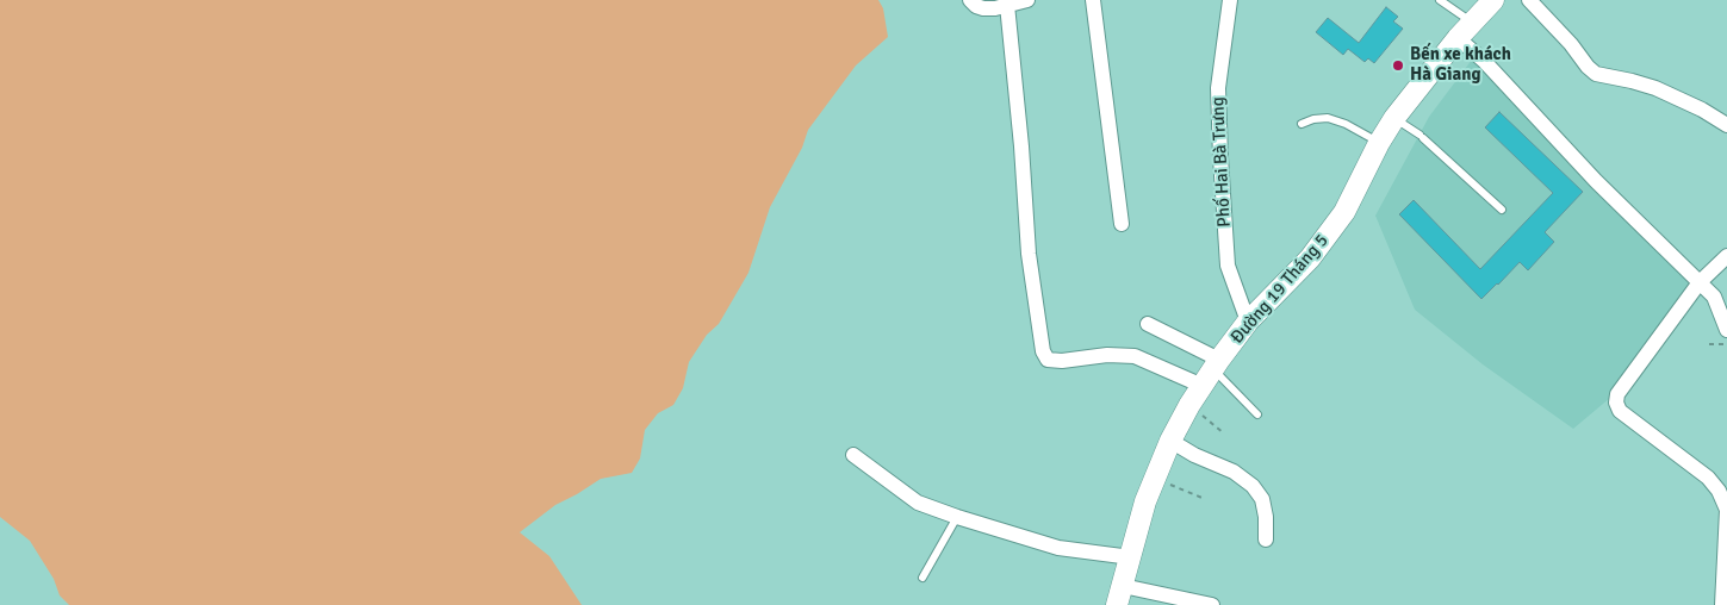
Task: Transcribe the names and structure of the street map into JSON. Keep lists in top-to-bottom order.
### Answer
{
  "streets": {
    "street": ["Phố Hai Bà Trưng", "Đường 19 Tháng 5"]
  },
  "crossings": [
    ["Phố Hai Bà Trưng", "Đường 19 Tháng 5"]
  ],
  "places": ["Bến xe khách Hà Giang"]
}
